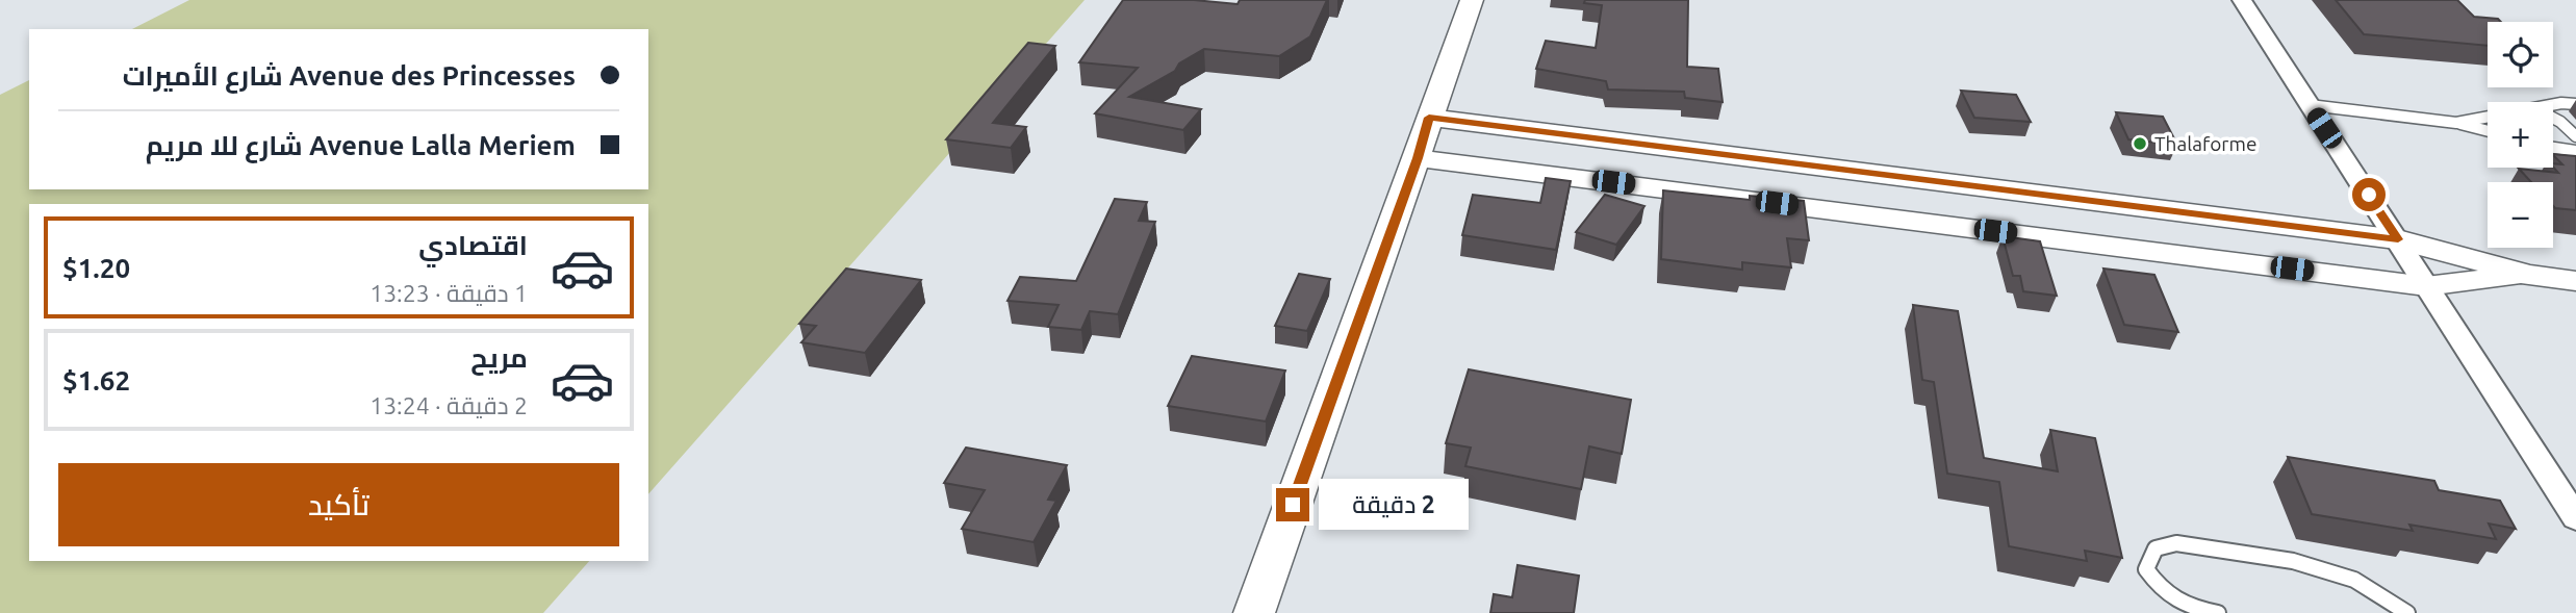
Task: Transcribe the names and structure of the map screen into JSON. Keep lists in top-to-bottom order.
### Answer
{
  "places": ["Thalaforme"],
  "page": {
    "map_buttons": ["+", "−"],
    "banner": ["Avenue des Princesses شارع الأميرات", "Avenue Lalla Meriem شارع للا مريم"],
    "list": [
      {
        "name": "اقتصادي",
        "note": "1 دقيقة · 13:23",
        "value": "$1.20"
      },
      {
        "name": "مريح",
        "note": "2 دقيقة · 13:24",
        "value": "$1.62"
      }
    ],
    "buttons": "تأكيد",
    "bubble": "2 دقيقة"
  }
}
